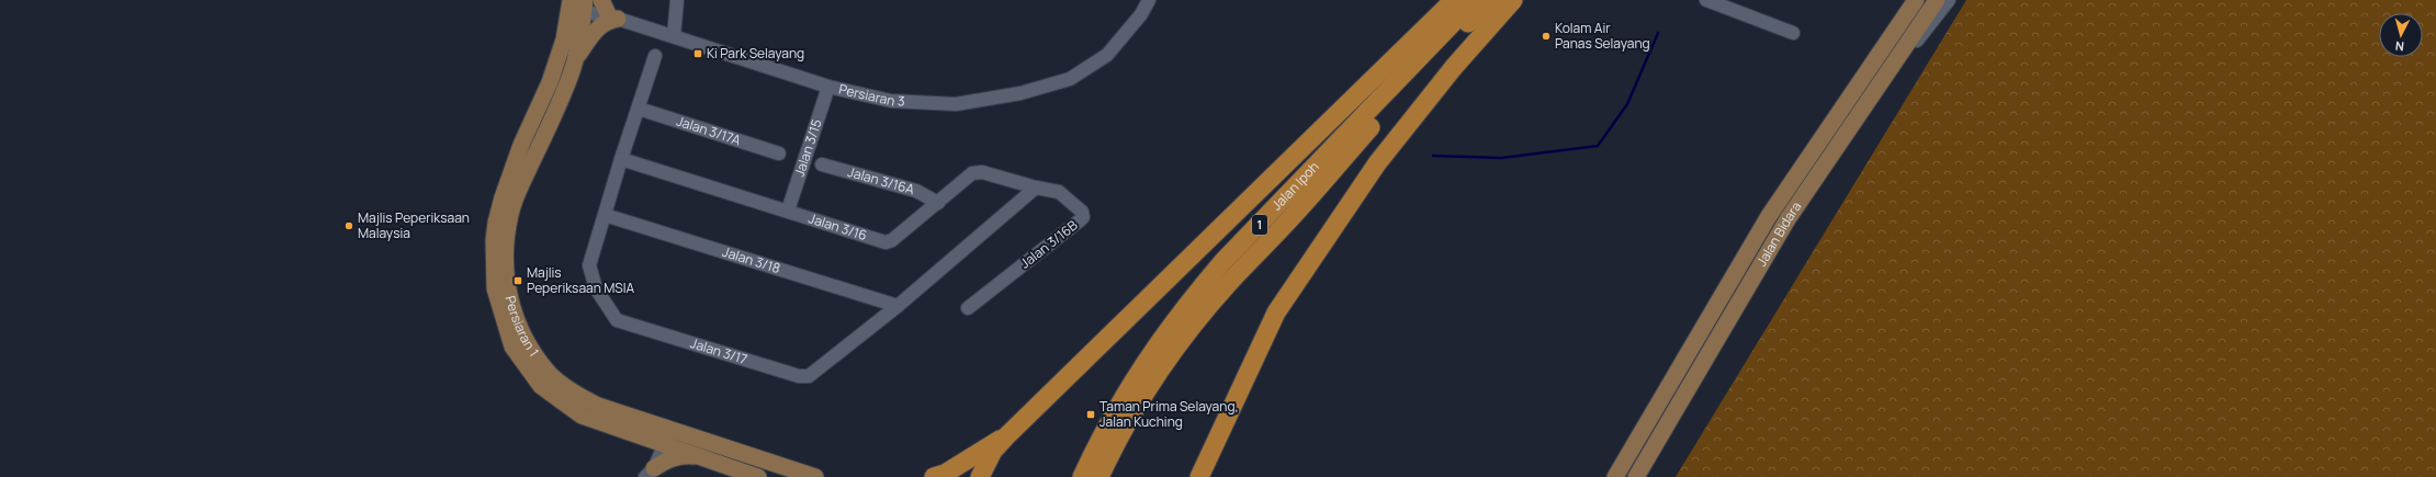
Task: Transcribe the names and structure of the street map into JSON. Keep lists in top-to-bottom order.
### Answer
{
  "streets": {
    "highway": ["Jalan Ipoh", "1"],
    "main road": ["Jalan Bidara", "Persiaran 1"],
    "street": [
      "Persiaran 3",
      "Jalan 3/17A",
      "Jalan 3/15",
      "Jalan 3/16A",
      "Jalan 3/16",
      "Jalan 3/16B",
      "Jalan 3/18",
      "Jalan 3/17"
    ]
  },
  "crossings": [
    ["Persiaran 3", "Jalan 3/15"],
    ["Persiaran 3", "Persiaran 1"],
    ["Jalan 3/17A", "Jalan 3/17"],
    ["Jalan 3/15", "Jalan 3/16"],
    ["Jalan 3/16A", "Jalan 3/16"],
    ["Jalan 3/16", "Jalan 3/16B"],
    ["Jalan 3/16", "Jalan 3/17"],
    ["Jalan 3/16B", "Jalan 3/17"],
    ["Jalan 3/18", "Jalan 3/17"]
  ],
  "places": {
    "other": ["Kolam Air Panas Selayang", "Majlis Peperiksaan Malaysia"],
    "transit": ["Ki Park Selayang", "Majlis Peperiksaan MSIA", "Taman Prima Selayang, Jalan Kuching"]
  },
  "north": "bottom"
}
